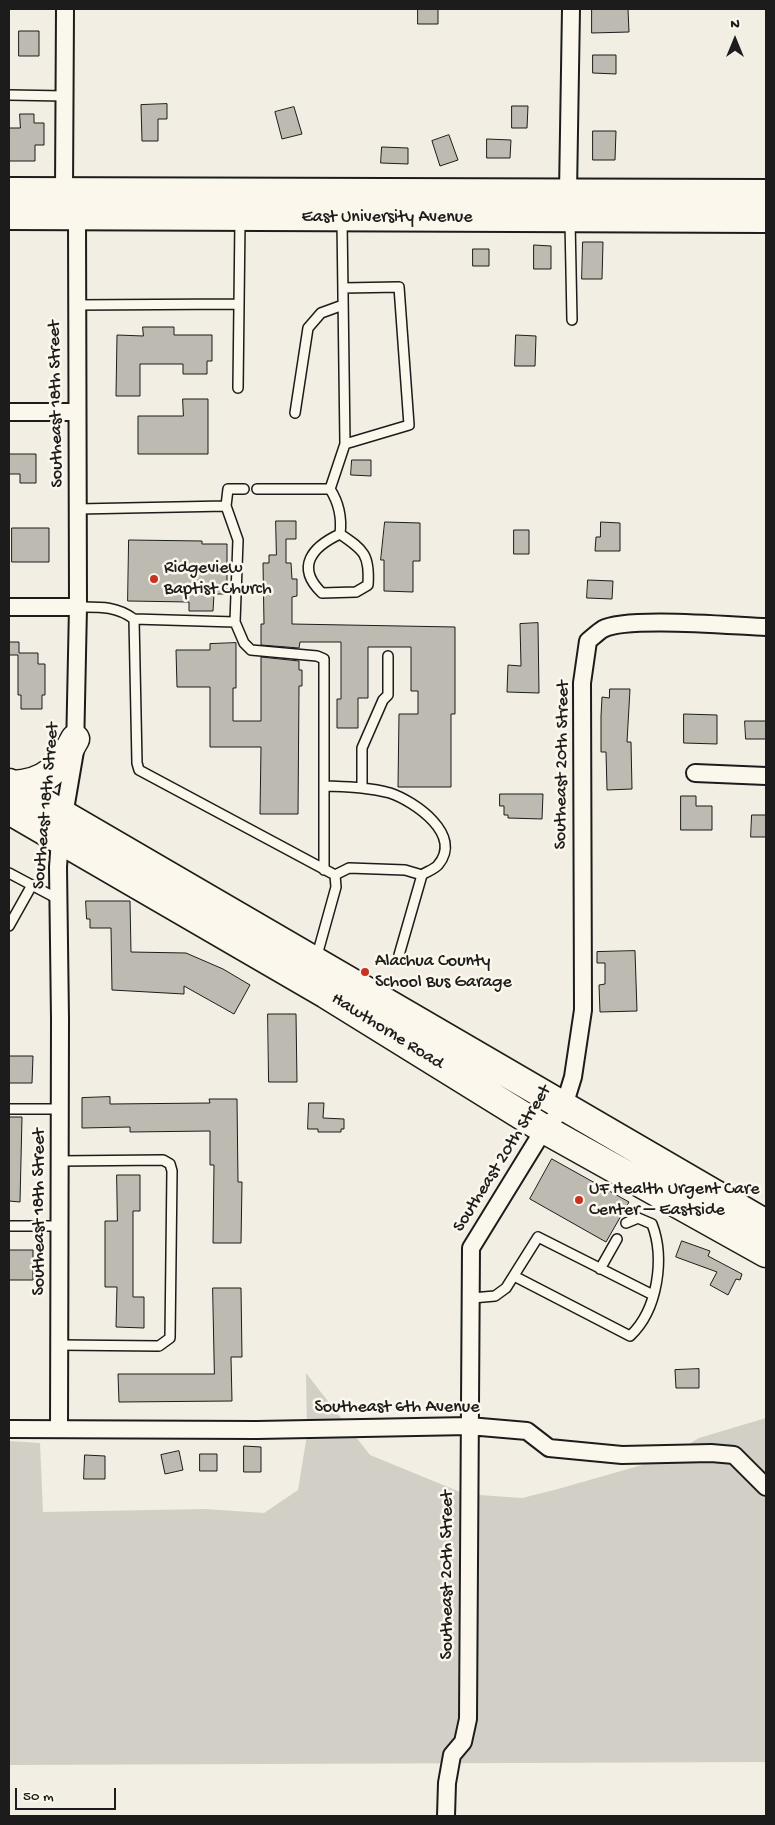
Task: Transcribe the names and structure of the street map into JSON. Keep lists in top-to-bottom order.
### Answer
{
  "streets": {
    "highway": ["Hawthorne Road"],
    "main road": ["East University Avenue"],
    "street": ["Southeast 18th Street", "Southeast 20th Street", "Southeast 6th Avenue"]
  },
  "crossings": [
    ["East University Avenue", "Southeast 18th Street"],
    ["Southeast 18th Street", "Hawthorne Road"],
    ["Southeast 18th Street", "Southeast 6th Avenue"],
    ["Southeast 20th Street", "Hawthorne Road"],
    ["Southeast 20th Street", "Southeast 6th Avenue"]
  ],
  "places": ["Ridgeview Baptist Church", "Alachua County School Bus Garage", "UF Health Urgent Care Center – Eastside"],
  "scale_bar": "50 m",
  "north": "top"
}
